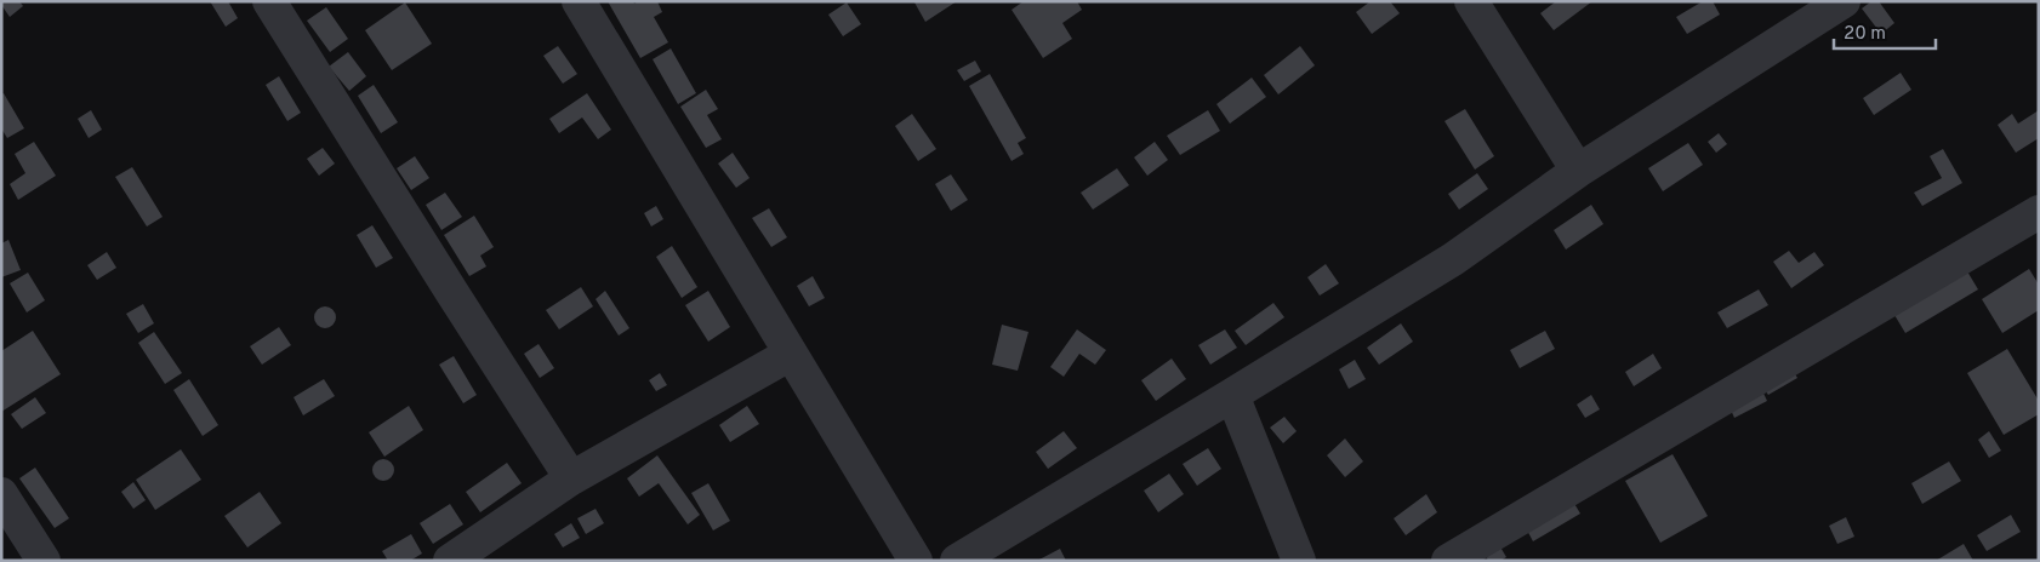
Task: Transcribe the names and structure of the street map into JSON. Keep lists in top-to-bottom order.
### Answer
{
  "scale_bar": "20 m"
}
